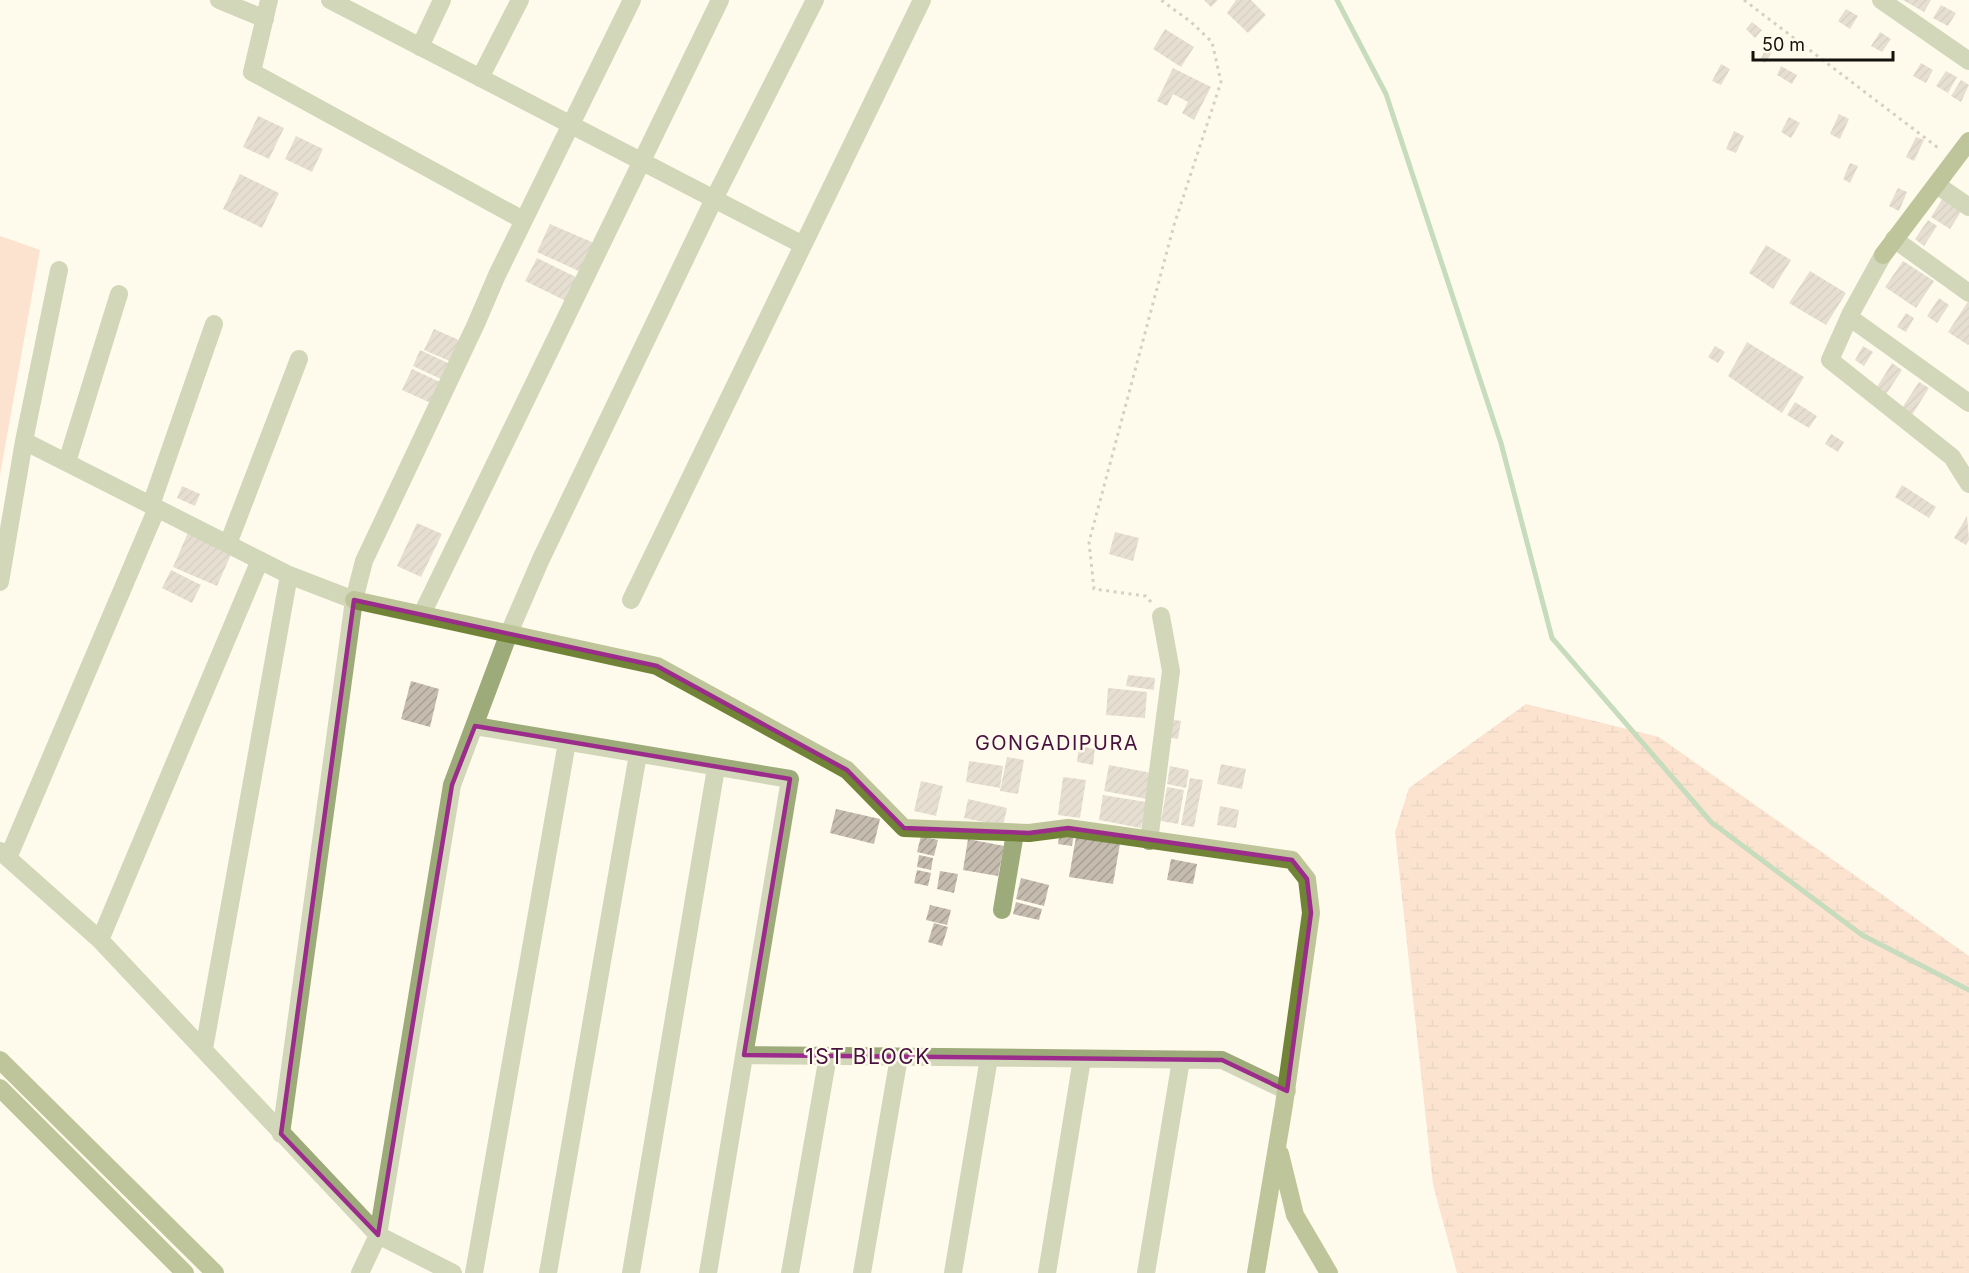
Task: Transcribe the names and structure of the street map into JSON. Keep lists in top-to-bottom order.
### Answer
{
  "districts": ["GONGADIPURA", "1ST BLOCK"],
  "scale_bar": "50 m"
}
